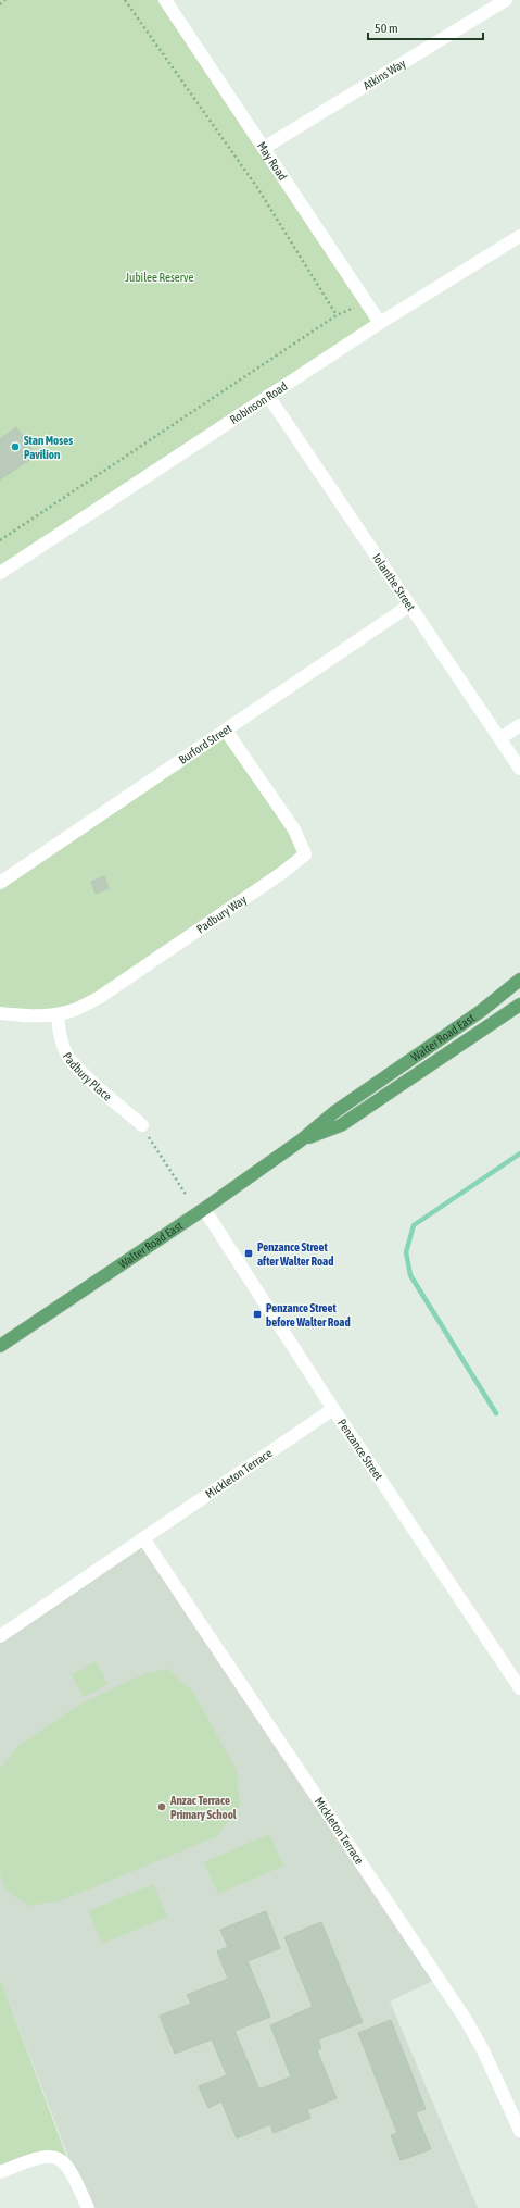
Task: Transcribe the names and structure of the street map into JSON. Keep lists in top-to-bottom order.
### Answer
{
  "streets": {
    "main road": ["Walter Road East"],
    "street": [
      "Atkins Way",
      "May Road",
      "Robinson Road",
      "Iolanthe Street",
      "Burford Street",
      "Padbury Way",
      "Padbury Place",
      "Penzance Street",
      "Mickleton Terrace"
    ]
  },
  "crossings": [
    ["Atkins Way", "May Road"],
    ["May Road", "Robinson Road"],
    ["Robinson Road", "Iolanthe Street"],
    ["Iolanthe Street", "Burford Street"],
    ["Burford Street", "Padbury Way"],
    ["Padbury Way", "Padbury Place"],
    ["Walter Road East", "Penzance Street"],
    ["Penzance Street", "Mickleton Terrace"]
  ],
  "parks": ["Jubilee Reserve"],
  "places": {
    "other": ["Stan Moses Pavilion", "Anzac Terrace Primary School"],
    "transit": ["Penzance Street after Walter Road", "Penzance Street before Walter Road"]
  },
  "scale_bar": "50 m"
}
